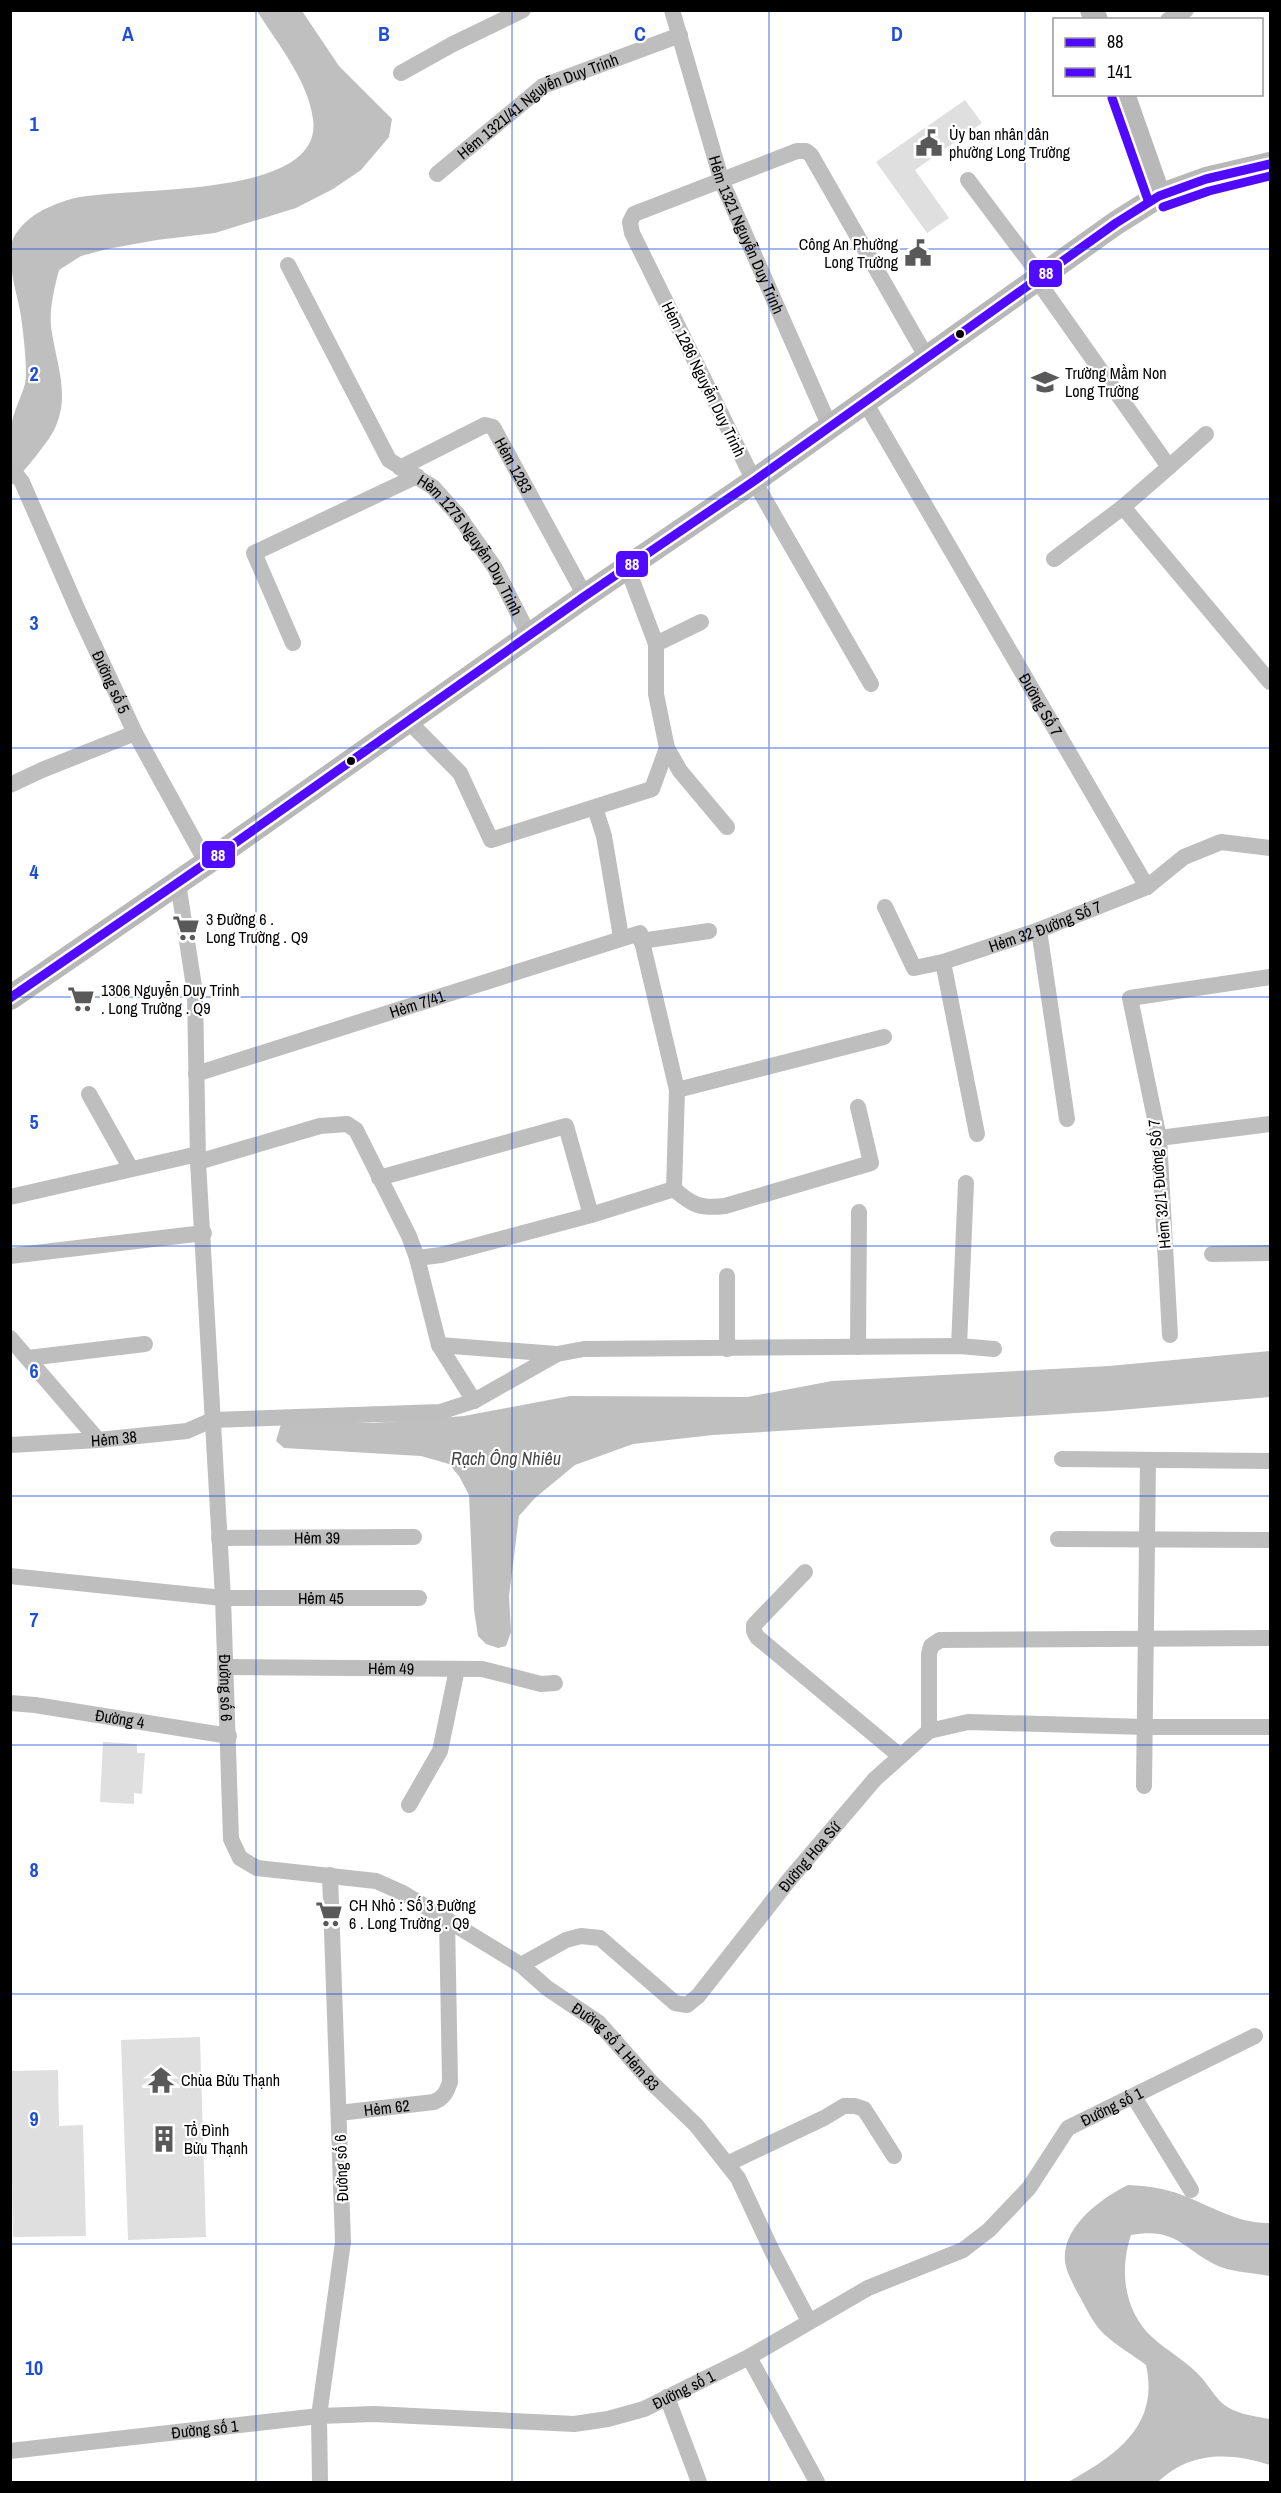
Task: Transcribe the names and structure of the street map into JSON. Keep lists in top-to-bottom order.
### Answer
{
  "streets": {
    "street": [
      "Hẻm 1321/41 Nguyễn Duy Trinh",
      "Hẻm 1321 Nguyễn Duy Trinh",
      "Hẻm 1286 Nguyễn Duy Trinh",
      "Hẻm 1283",
      "Hẻm 1275 Nguyễn Duy Trinh",
      "Đường số 5",
      "Đường Số 7",
      "Hẻm 32 Đường Số 7",
      "Hẻm 7/41",
      "Hẻm 32/1 Đường Số 7",
      "Hẻm 38",
      "Hẻm 39",
      "Hẻm 45",
      "Hẻm 49",
      "Đường số 6",
      "Đường 4",
      "Đường Hoa Sứ",
      "Đường số 1 Hẻm 83",
      "Hẻm 62",
      "Đường số 1"
    ]
  },
  "crossings": [
    ["Hẻm 1321/41 Nguyễn Duy Trinh", "Hẻm 1321 Nguyễn Duy Trinh"],
    ["Hẻm 1321 Nguyễn Duy Trinh", "Hẻm 1286 Nguyễn Duy Trinh"],
    ["Hẻm 1283", "Hẻm 1275 Nguyễn Duy Trinh"],
    ["Đường Số 7", "Hẻm 32 Đường Số 7"],
    ["Hẻm 7/41", "Đường số 6"],
    ["Hẻm 38", "Đường số 6"],
    ["Hẻm 39", "Đường số 6"],
    ["Hẻm 45", "Đường số 6"],
    ["Hẻm 49", "Đường số 6"],
    ["Đường số 6", "Đường 4"],
    ["Đường số 6", "Đường số 1 Hẻm 83"],
    ["Đường số 6", "Hẻm 62"],
    ["Đường số 6", "Đường số 1"],
    ["Đường Hoa Sứ", "Đường số 1 Hẻm 83"],
    ["Đường số 1 Hẻm 83", "Hẻm 62"],
    ["Đường số 1 Hẻm 83", "Đường số 1"]
  ],
  "water": ["Rạch Ông Nhiêu"],
  "places": {
    "public building": ["Ủy ban nhân dân phường Long Trường", "Công An Phường Long Trường"],
    "school or university": ["Trường Mầm Non Long Trường"],
    "supermarket": ["3 Đường 6 . Long Trường . Q9", "1306 Nguyễn Duy Trinh . Long Trường . Q9", "CH Nhỏ : Số 3 Đường 6 . Long Trường . Q9"],
    "temple": ["Chùa Bửu Thạnh"],
    "building": ["Tổ Đình Bửu Thạnh"]
  },
  "lines": ["transit line 141", "transit line 88"],
  "legend": ["88", "141"],
  "grid": {
    "columns": [
      "A",
      "B",
      "C",
      "D"
    ],
    "rows": [
      "1",
      "2",
      "3",
      "4",
      "5",
      "6",
      "7",
      "8",
      "9",
      "10"
    ]
  }
}
